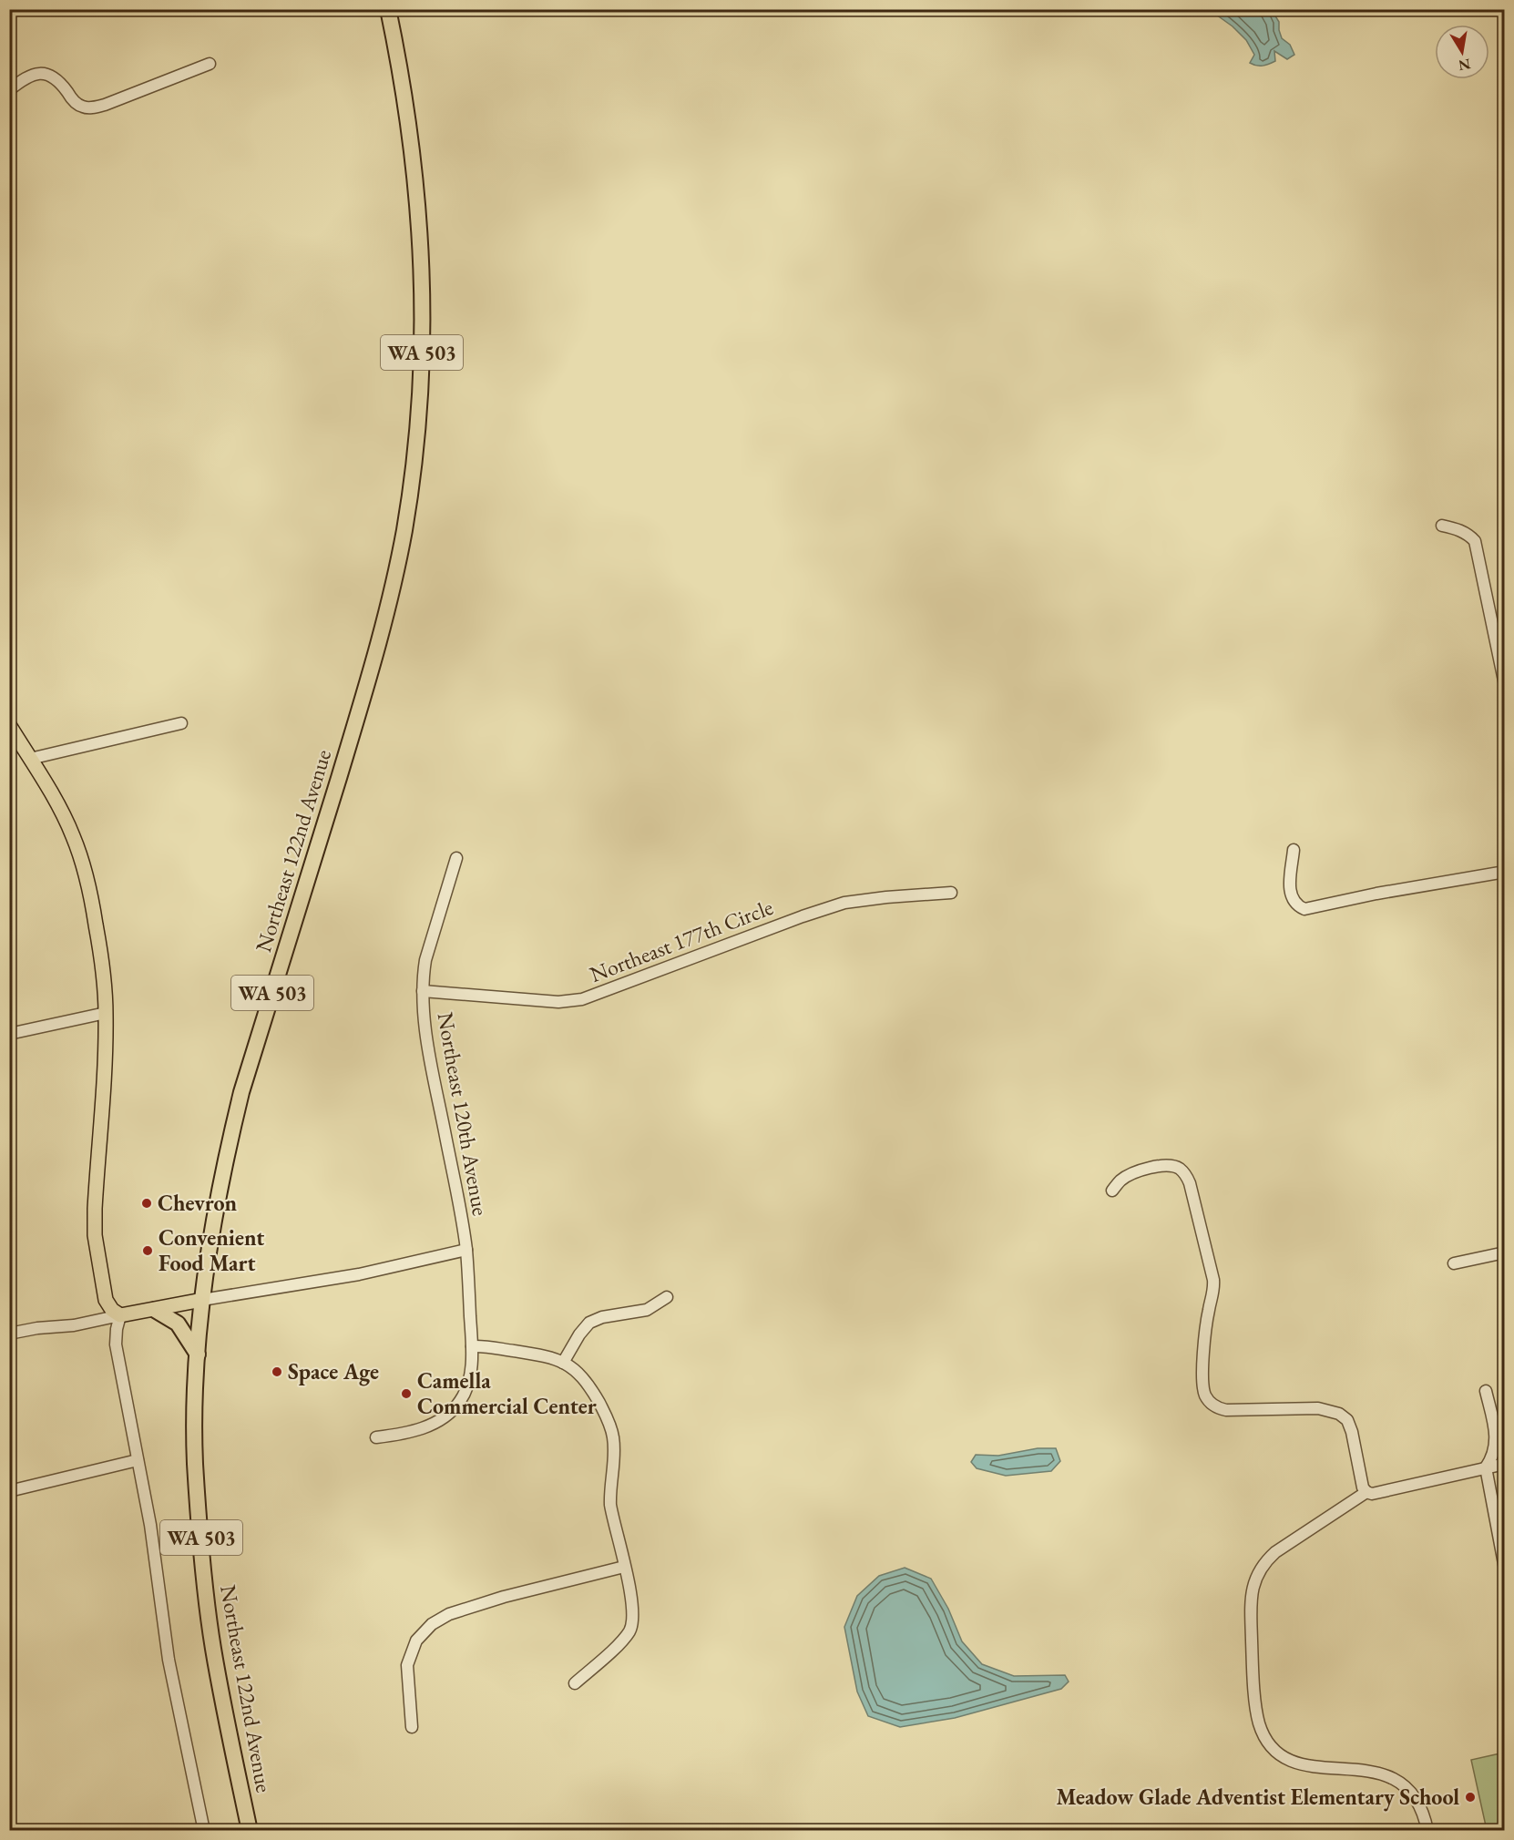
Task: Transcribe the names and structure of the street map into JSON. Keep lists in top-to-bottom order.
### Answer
{
  "streets": {
    "highway": ["WA 503", "Northeast 122nd Avenue"],
    "street": ["Northeast 177th Circle", "Northeast 120th Avenue"]
  },
  "crossings": [
    ["Northeast 177th Circle", "Northeast 120th Avenue"]
  ],
  "places": [
    "Chevron",
    "Convenient Food Mart",
    "Space Age",
    "Camella Commercial Center",
    "Meadow Glade Adventist Elementary School"
  ],
  "north": "bottom"
}
